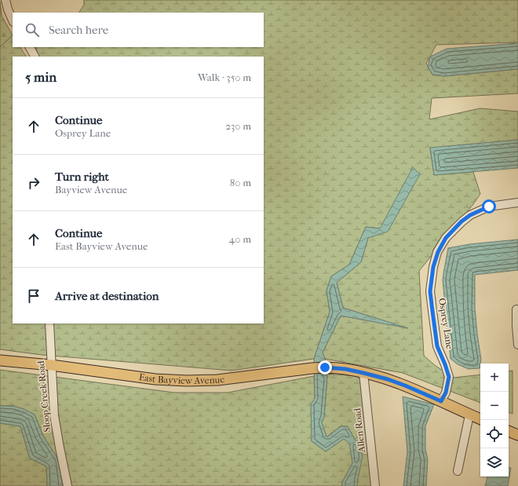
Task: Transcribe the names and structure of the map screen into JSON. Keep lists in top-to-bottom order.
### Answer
{
  "streets": {
    "main road": ["East Bayview Avenue"],
    "street": ["Osprey Lane", "Sloop Creek Road", "Allen Road"]
  },
  "crossings": [
    ["Osprey Lane", "East Bayview Avenue"],
    ["East Bayview Avenue", "Sloop Creek Road"],
    ["East Bayview Avenue", "Allen Road"]
  ],
  "page": {
    "search": "Search here",
    "heading": ["5 min", "Walk · 350 m"],
    "list": [
      ["Continue", "Osprey Lane", "230 m"],
      ["Turn right", "Bayview Avenue", "80 m"],
      ["Continue", "East Bayview Avenue", "40 m"],
      "Arrive at destination"
    ],
    "map_buttons": ["+", "−"]
  }
}
